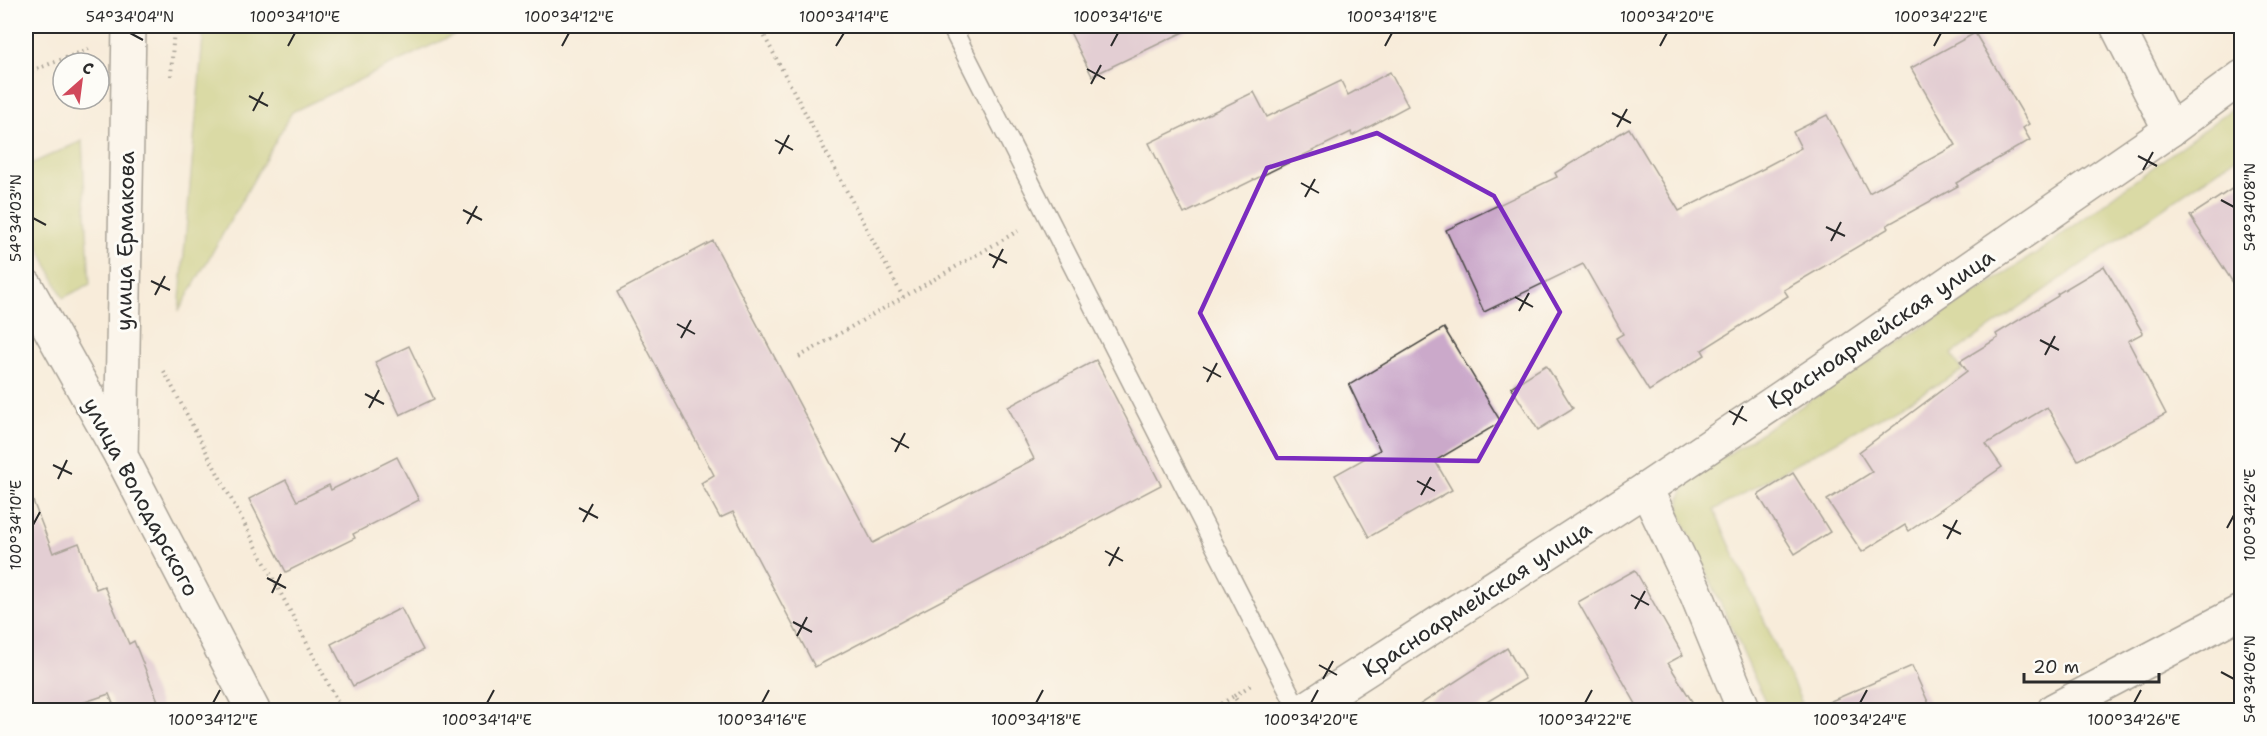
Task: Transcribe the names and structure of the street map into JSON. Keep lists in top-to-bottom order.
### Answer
{
  "streets": {
    "street": ["улица Ермакова", "Красноармейская улица", "улица Володарского"]
  },
  "crossings": [
    ["улица Ермакова", "улица Володарского"]
  ],
  "scale_bar": "20 m",
  "north": "top right",
  "coordinates": [
    "54°34'04\"N",
    "100°34'10\"E",
    "100°34'12\"E",
    "100°34'14\"E",
    "100°34'16\"E",
    "100°34'18\"E",
    "100°34'20\"E",
    "100°34'22\"E",
    "54°34'08\"N",
    "54°34'03\"N",
    "100°34'26\"E",
    "54°34'06\"N",
    "100°34'24\"E"
  ]
}
